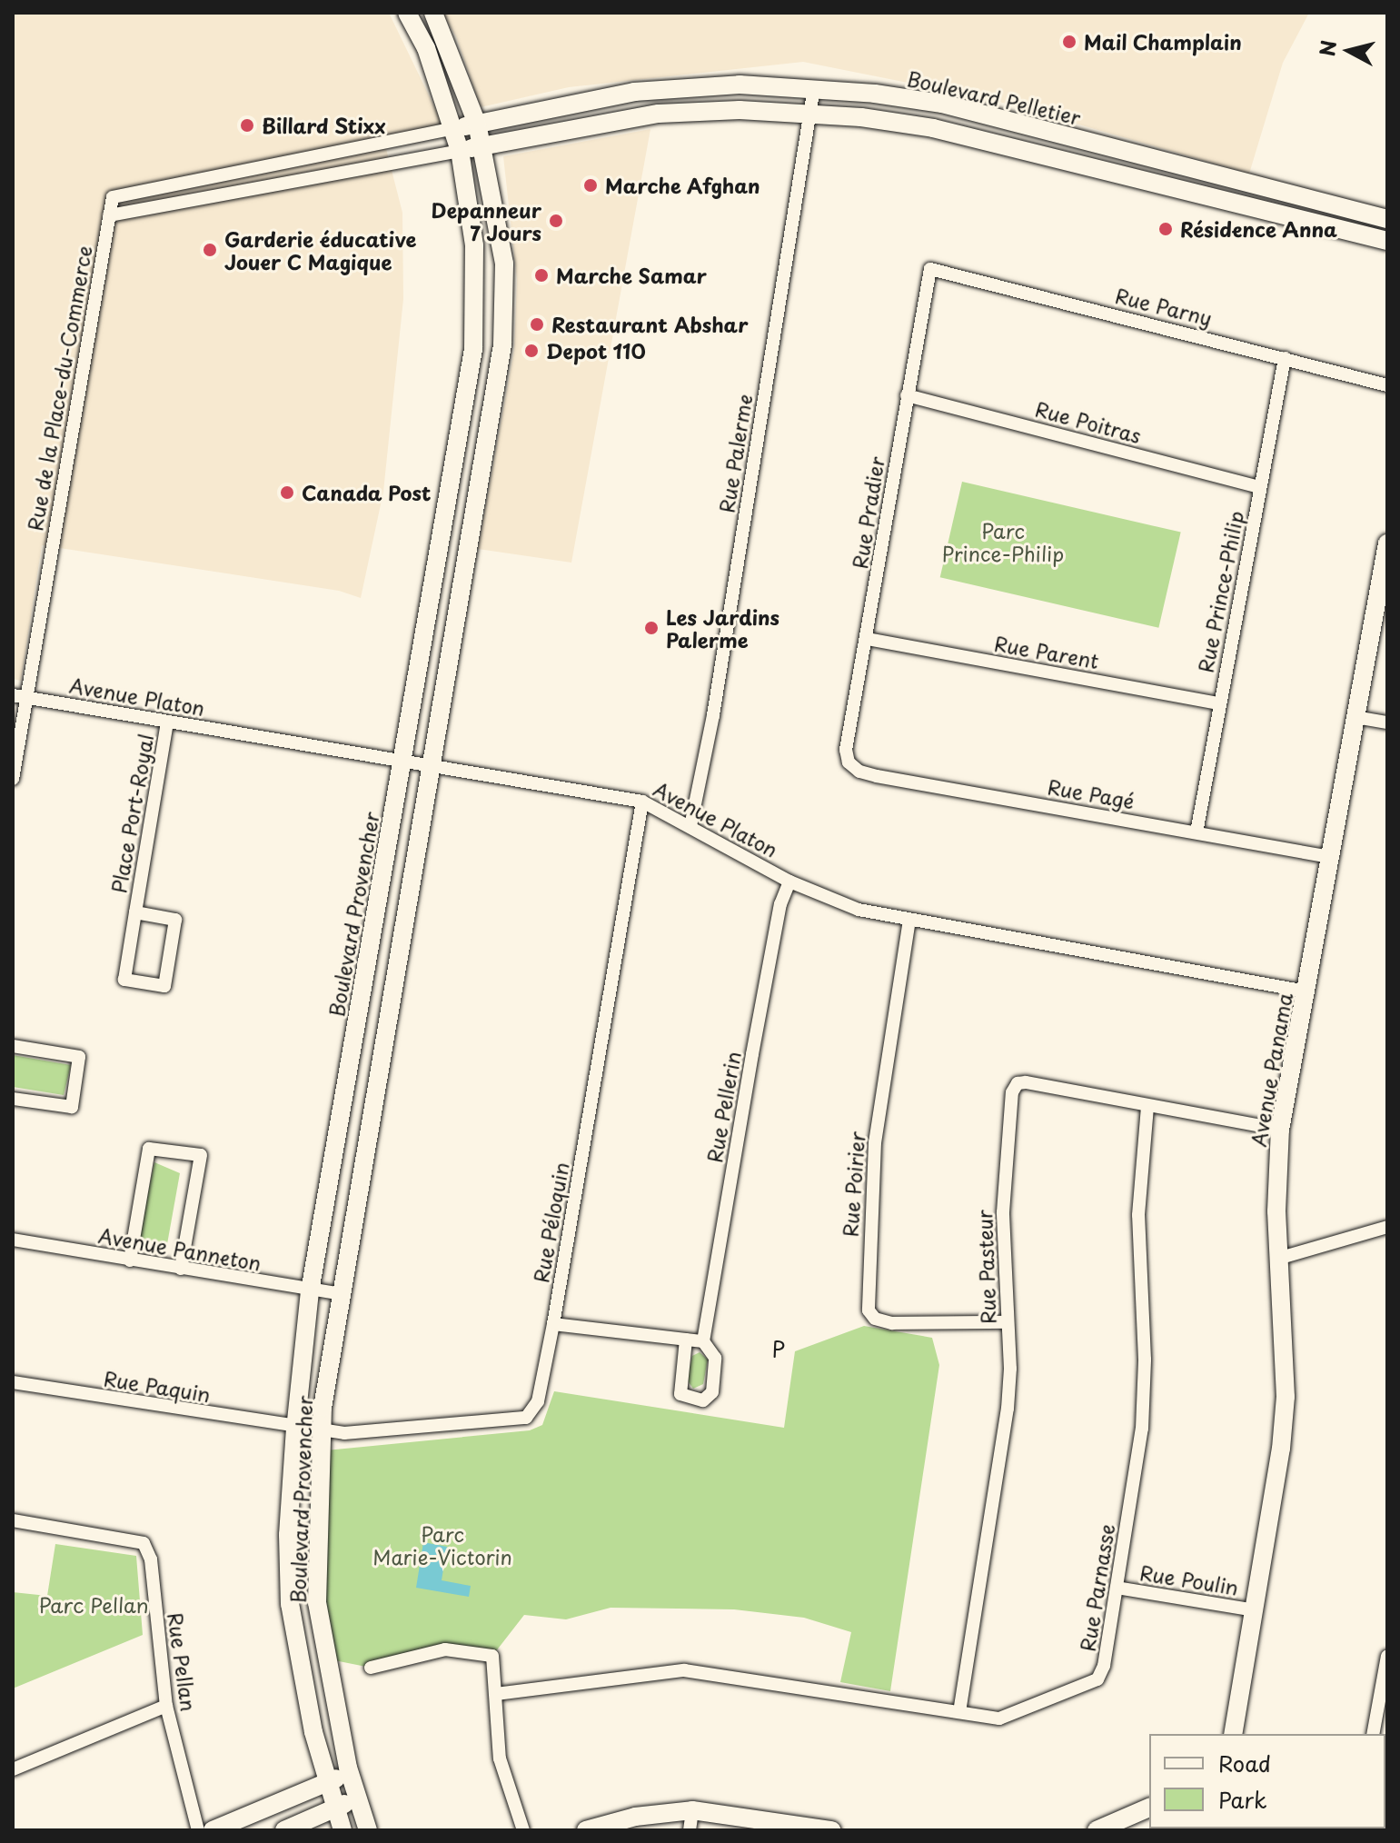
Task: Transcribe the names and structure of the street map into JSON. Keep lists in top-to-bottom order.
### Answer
{
  "streets": {
    "street": [
      "Boulevard Pelletier",
      "Rue Parny",
      "Rue de la Place-du-Commerce",
      "Rue Poitras",
      "Rue Palerme",
      "Rue Pradier",
      "Rue Prince-Philip",
      "Rue Parent",
      "Avenue Platon",
      "Rue Pagé",
      "Place Port-Royal",
      "Boulevard Provencher",
      "Avenue Panama",
      "Rue Pellerin",
      "Rue Poirier",
      "Rue Péloquin",
      "Avenue Panneton",
      "Rue Pasteur",
      "Rue Paquin",
      "Rue Poulin",
      "Rue Parnasse",
      "Rue Pellan"
    ]
  },
  "crossings": [
    ["Boulevard Pelletier", "Rue de la Place-du-Commerce"],
    ["Boulevard Pelletier", "Rue Palerme"],
    ["Boulevard Pelletier", "Boulevard Provencher"],
    ["Rue Parny", "Rue Pradier"],
    ["Rue Parny", "Rue Prince-Philip"],
    ["Rue de la Place-du-Commerce", "Avenue Platon"],
    ["Rue de la Place-du-Commerce", "Boulevard Provencher"],
    ["Rue Poitras", "Rue Pradier"],
    ["Rue Poitras", "Rue Prince-Philip"],
    ["Rue Palerme", "Avenue Platon"],
    ["Rue Pradier", "Rue Parent"],
    ["Rue Pradier", "Rue Pagé"],
    ["Rue Prince-Philip", "Rue Parent"],
    ["Rue Prince-Philip", "Rue Pagé"],
    ["Avenue Platon", "Place Port-Royal"],
    ["Avenue Platon", "Boulevard Provencher"],
    ["Avenue Platon", "Avenue Panama"],
    ["Avenue Platon", "Rue Pellerin"],
    ["Avenue Platon", "Rue Poirier"],
    ["Avenue Platon", "Rue Péloquin"],
    ["Rue Pagé", "Avenue Panama"],
    ["Boulevard Provencher", "Rue Péloquin"],
    ["Boulevard Provencher", "Avenue Panneton"],
    ["Boulevard Provencher", "Rue Paquin"],
    ["Avenue Panama", "Rue Pasteur"],
    ["Avenue Panama", "Rue Poulin"],
    ["Rue Poirier", "Rue Pasteur"],
    ["Rue Péloquin", "Rue Paquin"],
    ["Rue Pasteur", "Rue Parnasse"],
    ["Rue Poulin", "Rue Parnasse"]
  ],
  "districts": ["P"],
  "parks": ["Parc Prince-Philip", "Parc Marie-Victorin", "Parc Pellan"],
  "places": [
    "Mail Champlain",
    "Billard Stixx",
    "Marche Afghan",
    "Depanneur 7 Jours",
    "Résidence Anna",
    "Garderie éducative Jouer C Magique",
    "Marche Samar",
    "Restaurant Abshar",
    "Depot 110",
    "Canada Post",
    "Les Jardins Palerme"
  ],
  "legend": ["Road", "Park"],
  "north": "left"
}
